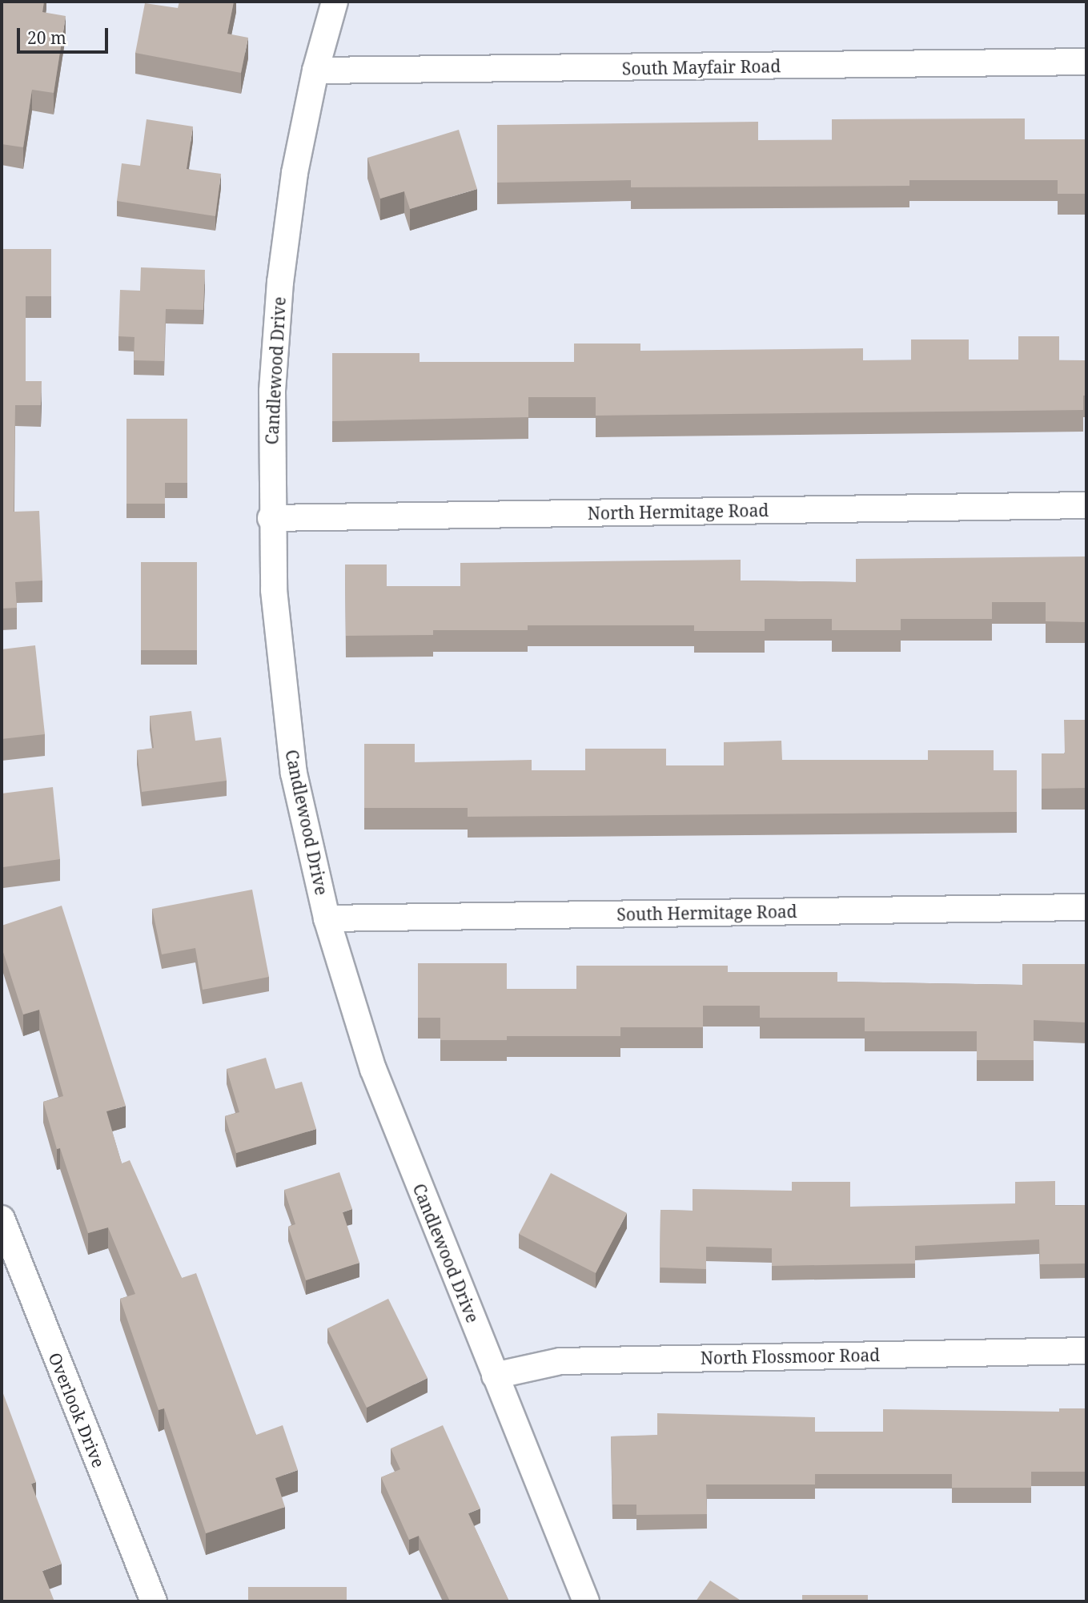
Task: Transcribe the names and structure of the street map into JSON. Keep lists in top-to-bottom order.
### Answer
{
  "streets": {
    "street": [
      "South Mayfair Road",
      "Candlewood Drive",
      "North Hermitage Road",
      "South Hermitage Road",
      "North Flossmoor Road",
      "Overlook Drive"
    ]
  },
  "crossings": [
    ["South Mayfair Road", "Candlewood Drive"],
    ["Candlewood Drive", "North Hermitage Road"],
    ["Candlewood Drive", "South Hermitage Road"],
    ["Candlewood Drive", "North Flossmoor Road"]
  ],
  "scale_bar": "20 m"
}
